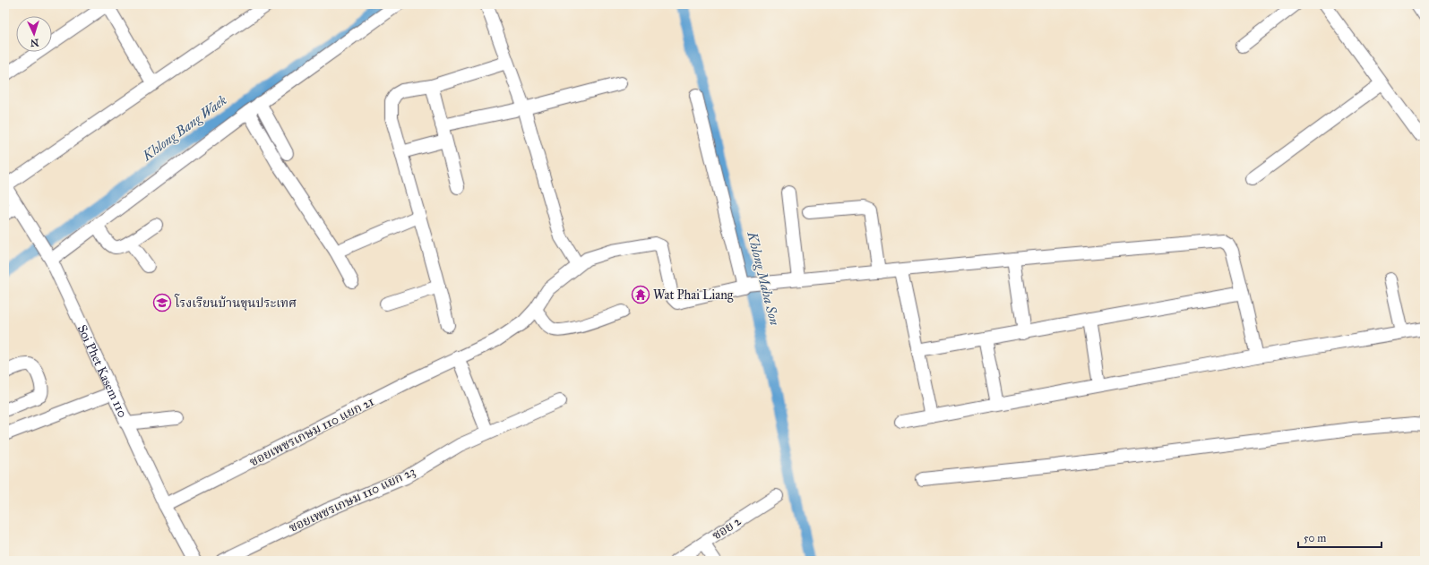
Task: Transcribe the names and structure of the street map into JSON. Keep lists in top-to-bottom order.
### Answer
{
  "streets": {
    "street": [
      "Soi Phet Kasem 110",
      "ซอยเพชรเกษม 110 แยก 21",
      "ซอยเพชรเกษม 110 แยก 23",
      "ซอย 2"
    ]
  },
  "crossings": [
    ["Soi Phet Kasem 110", "ซอยเพชรเกษม 110 แยก 21"]
  ],
  "water": ["Khlong Bang Waek", "Khlong Maha Son"],
  "places": {
    "temple": ["Wat Phai Liang"],
    "school or university": ["โรงเรียนบ้านขุนประเทศ"]
  },
  "scale_bar": "50 m",
  "north": "bottom"
}
